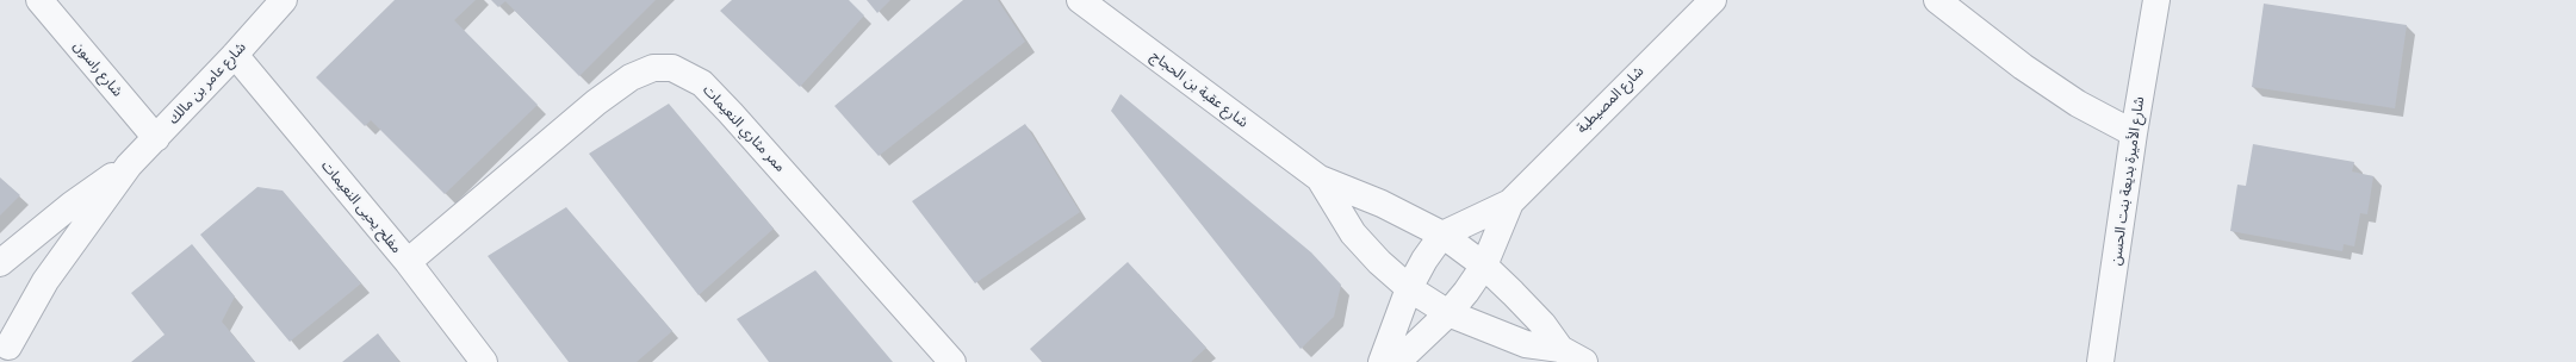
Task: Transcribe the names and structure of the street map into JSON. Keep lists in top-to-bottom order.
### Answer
{
  "streets": {
    "street": [
      "شارع راسون",
      "شارع عامر بن مالك",
      "شارع عقبة بن الحجاج",
      "شارع المصيطبة",
      "ممر مثاري النعيمات",
      "شارع الأميرة بديعة بنت الحسن",
      "مفلح يحيى النعيمات"
    ]
  },
  "crossings": [
    ["شارع راسون", "شارع عامر بن مالك"],
    ["شارع عامر بن مالك", "مفلح يحيى النعيمات"],
    ["شارع عقبة بن الحجاج", "شارع المصيطبة"],
    ["ممر مثاري النعيمات", "مفلح يحيى النعيمات"]
  ]
}
